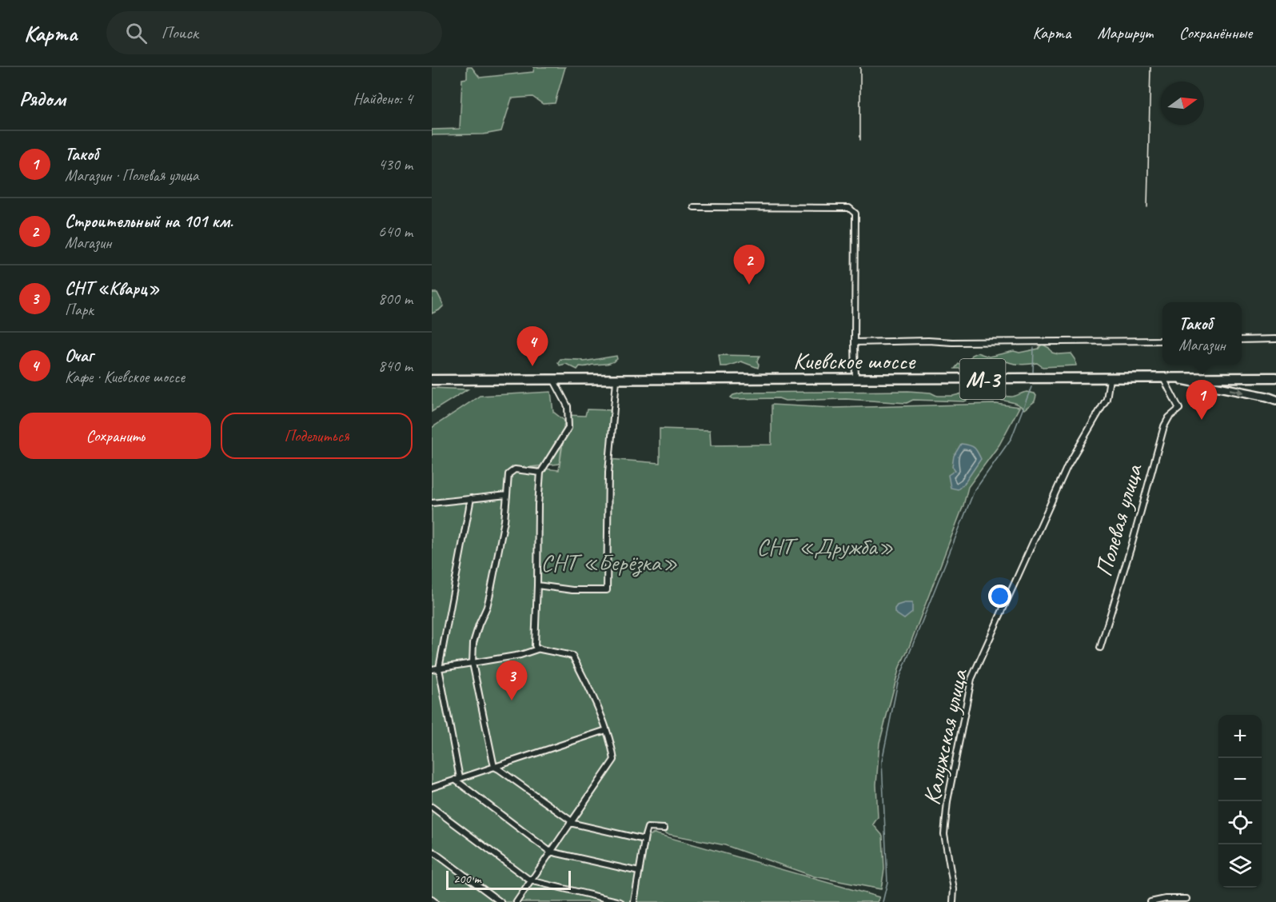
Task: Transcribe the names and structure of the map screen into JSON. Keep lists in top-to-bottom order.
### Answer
{
  "streets": {
    "highway": ["Киевское шоссе", "М-3"],
    "street": ["Полевая улица", "Калужская улица"]
  },
  "crossings": [
    ["Киевское шоссе", "Полевая улица"],
    ["Киевское шоссе", "Калужская улица"]
  ],
  "parks": ["СНТ «Дружба»", "СНТ «Берёзка»"],
  "scale_bar": "200 m",
  "north": "right",
  "page": {
    "header": "Карта",
    "search": "Поиск",
    "nav": ["Карта", "Маршрут", "Сохранённые"],
    "heading": ["Рядом", "Найдено: 4"],
    "list": [
      {
        "mark": "1",
        "name": "Такоб",
        "note": "Магазин · Полевая улица",
        "value": "430 m"
      },
      {
        "mark": "2",
        "name": "Строительный на 101 км.",
        "note": "Магазин",
        "value": "640 m"
      },
      {
        "mark": "3",
        "name": "СНТ «Кварц»",
        "note": "Парк",
        "value": "800 m"
      },
      {
        "mark": "4",
        "name": "Очаг",
        "note": "Кафе · Киевское шоссе",
        "value": "840 m"
      }
    ],
    "pins": [
      "2",
      "4",
      "1",
      "3"
    ],
    "popup": ["Такоб", "Магазин"],
    "buttons": ["Сохранить", "Поделиться"],
    "map_buttons": ["+", "−"],
    "scale": "200 m"
  }
}
